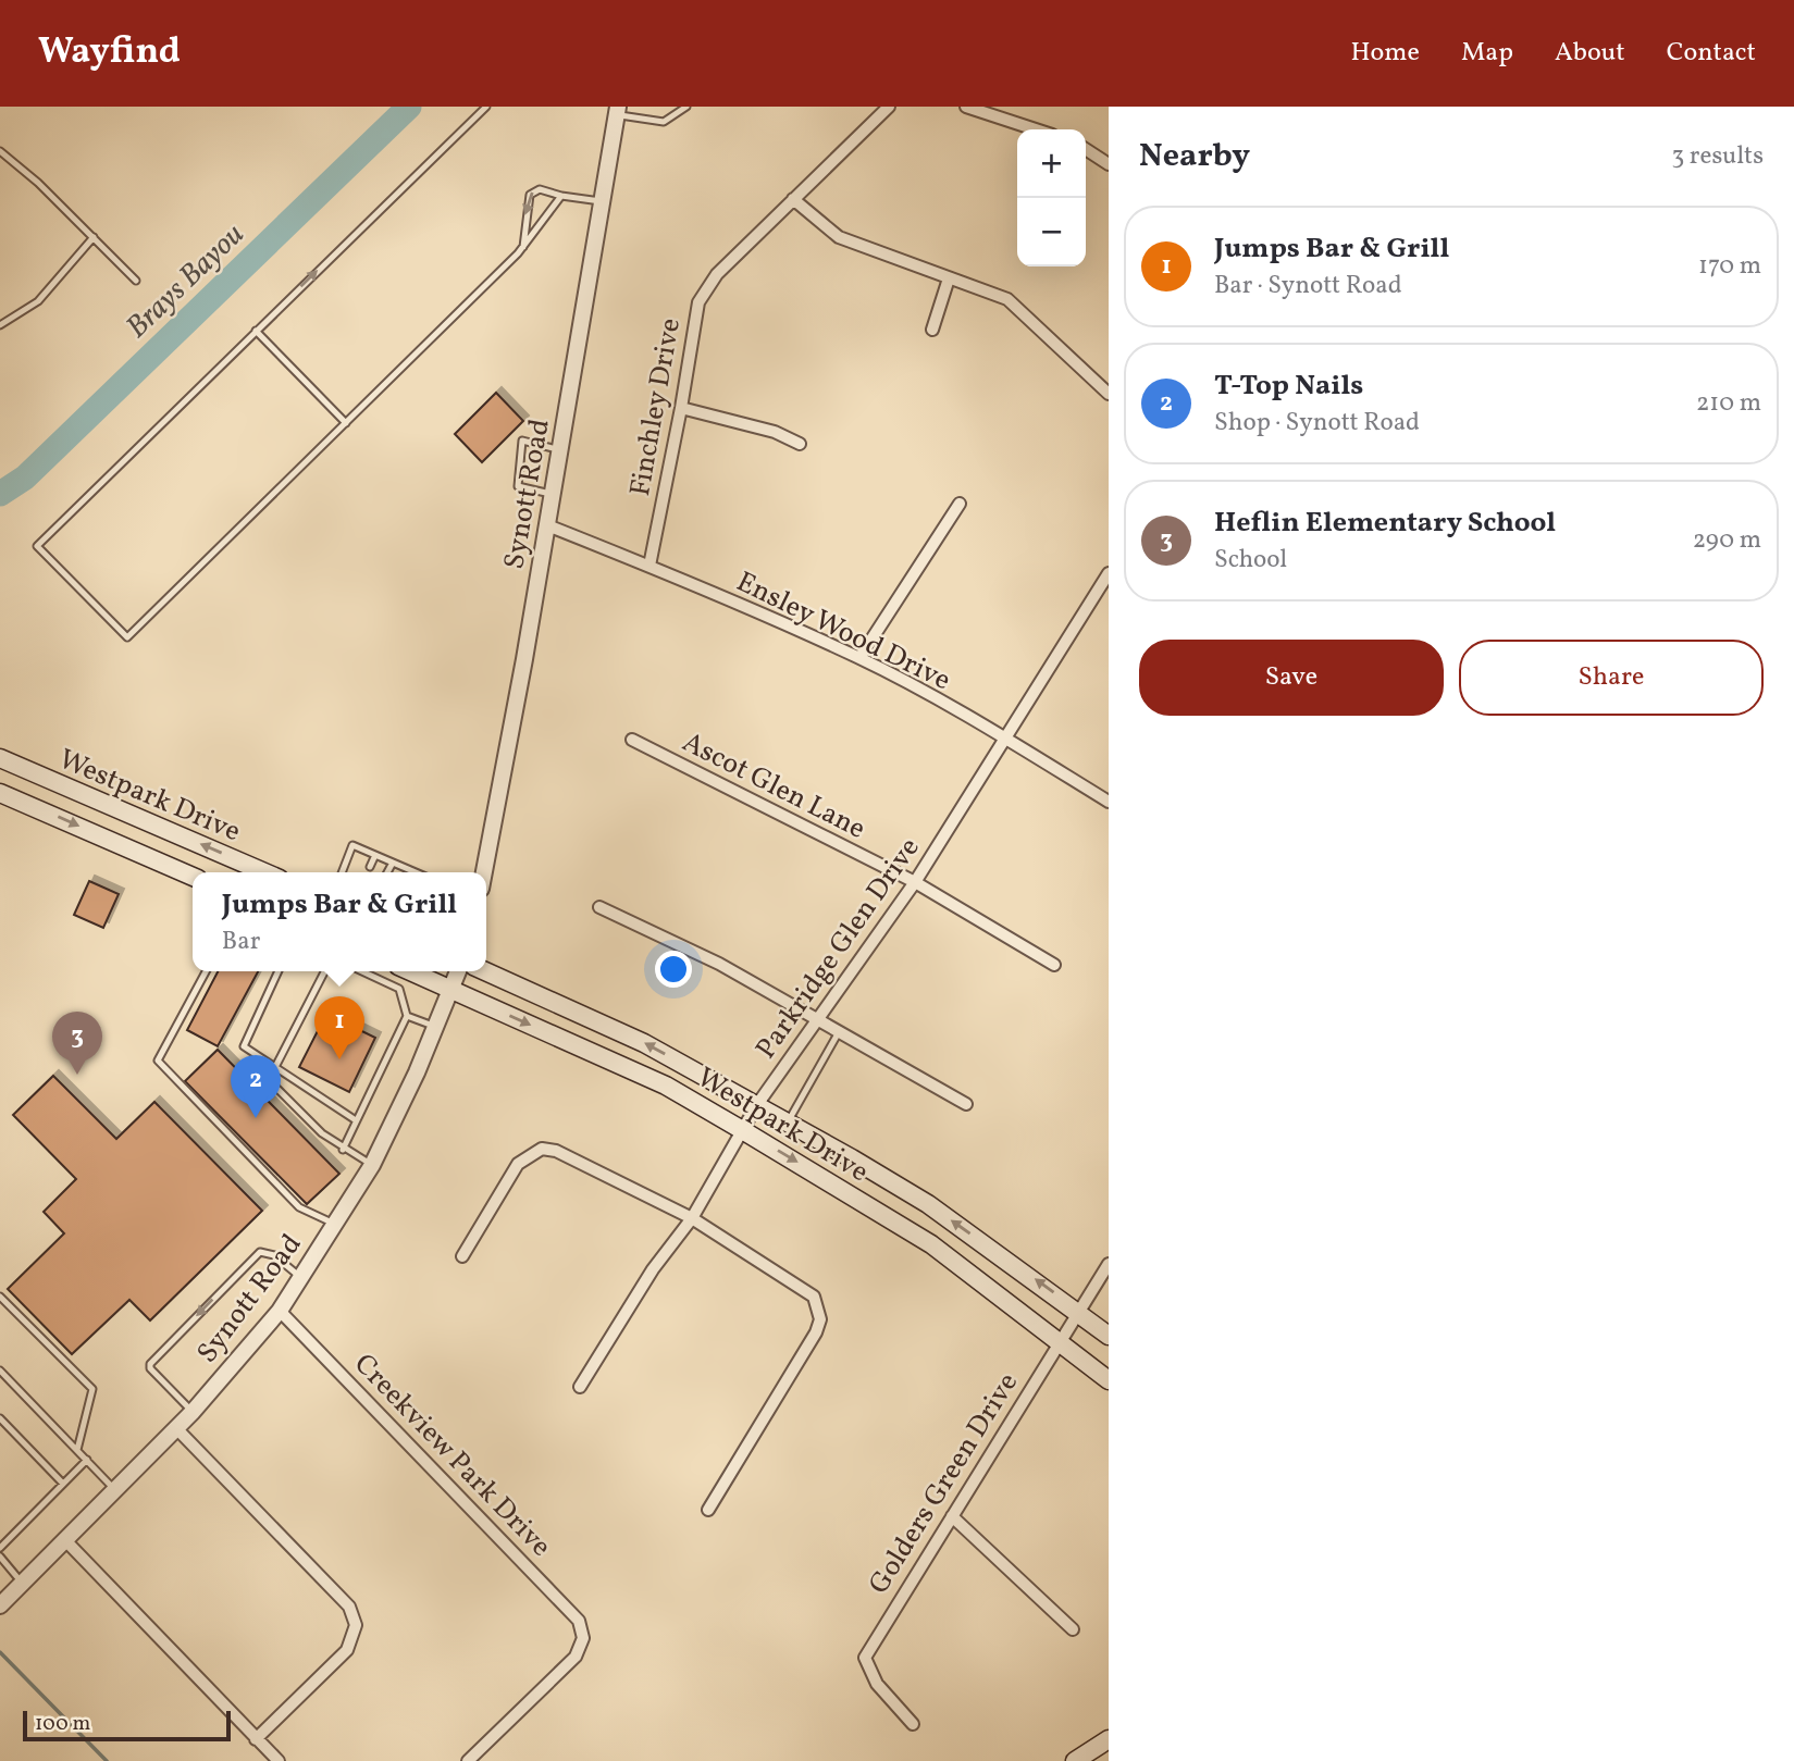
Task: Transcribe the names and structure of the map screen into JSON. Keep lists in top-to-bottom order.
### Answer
{
  "streets": {
    "main road": ["Westpark Drive"],
    "street": [
      "Finchley Drive",
      "Synott Road",
      "Ensley Wood Drive",
      "Ascot Glen Lane",
      "Parkridge Glen Drive",
      "Creekview Park Drive",
      "Golders Green Drive"
    ]
  },
  "crossings": [
    ["Finchley Drive", "Ensley Wood Drive"],
    ["Synott Road", "Ensley Wood Drive"],
    ["Synott Road", "Westpark Drive"],
    ["Synott Road", "Creekview Park Drive"],
    ["Ensley Wood Drive", "Parkridge Glen Drive"],
    ["Ascot Glen Lane", "Parkridge Glen Drive"],
    ["Westpark Drive", "Parkridge Glen Drive"],
    ["Westpark Drive", "Golders Green Drive"]
  ],
  "water": ["Brays Bayou"],
  "scale_bar": "100 m",
  "page": {
    "header": "Wayfind",
    "nav": [
      "Home",
      "Map",
      "About",
      "Contact"
    ],
    "heading": ["Nearby", "3 results"],
    "map_buttons": ["+", "−"],
    "list": [
      {
        "mark": "1",
        "name": "Jumps Bar & Grill",
        "note": "Bar · Synott Road",
        "value": "170 m"
      },
      {
        "mark": "2",
        "name": "T-Top Nails",
        "note": "Shop · Synott Road",
        "value": "210 m"
      },
      {
        "mark": "3",
        "name": "Heflin Elementary School",
        "note": "School",
        "value": "290 m"
      }
    ],
    "buttons": ["Save", "Share"],
    "popup": ["Jumps Bar & Grill", "Bar"],
    "pins": ["1", "3", "2"],
    "scale": "100 m"
  }
}
